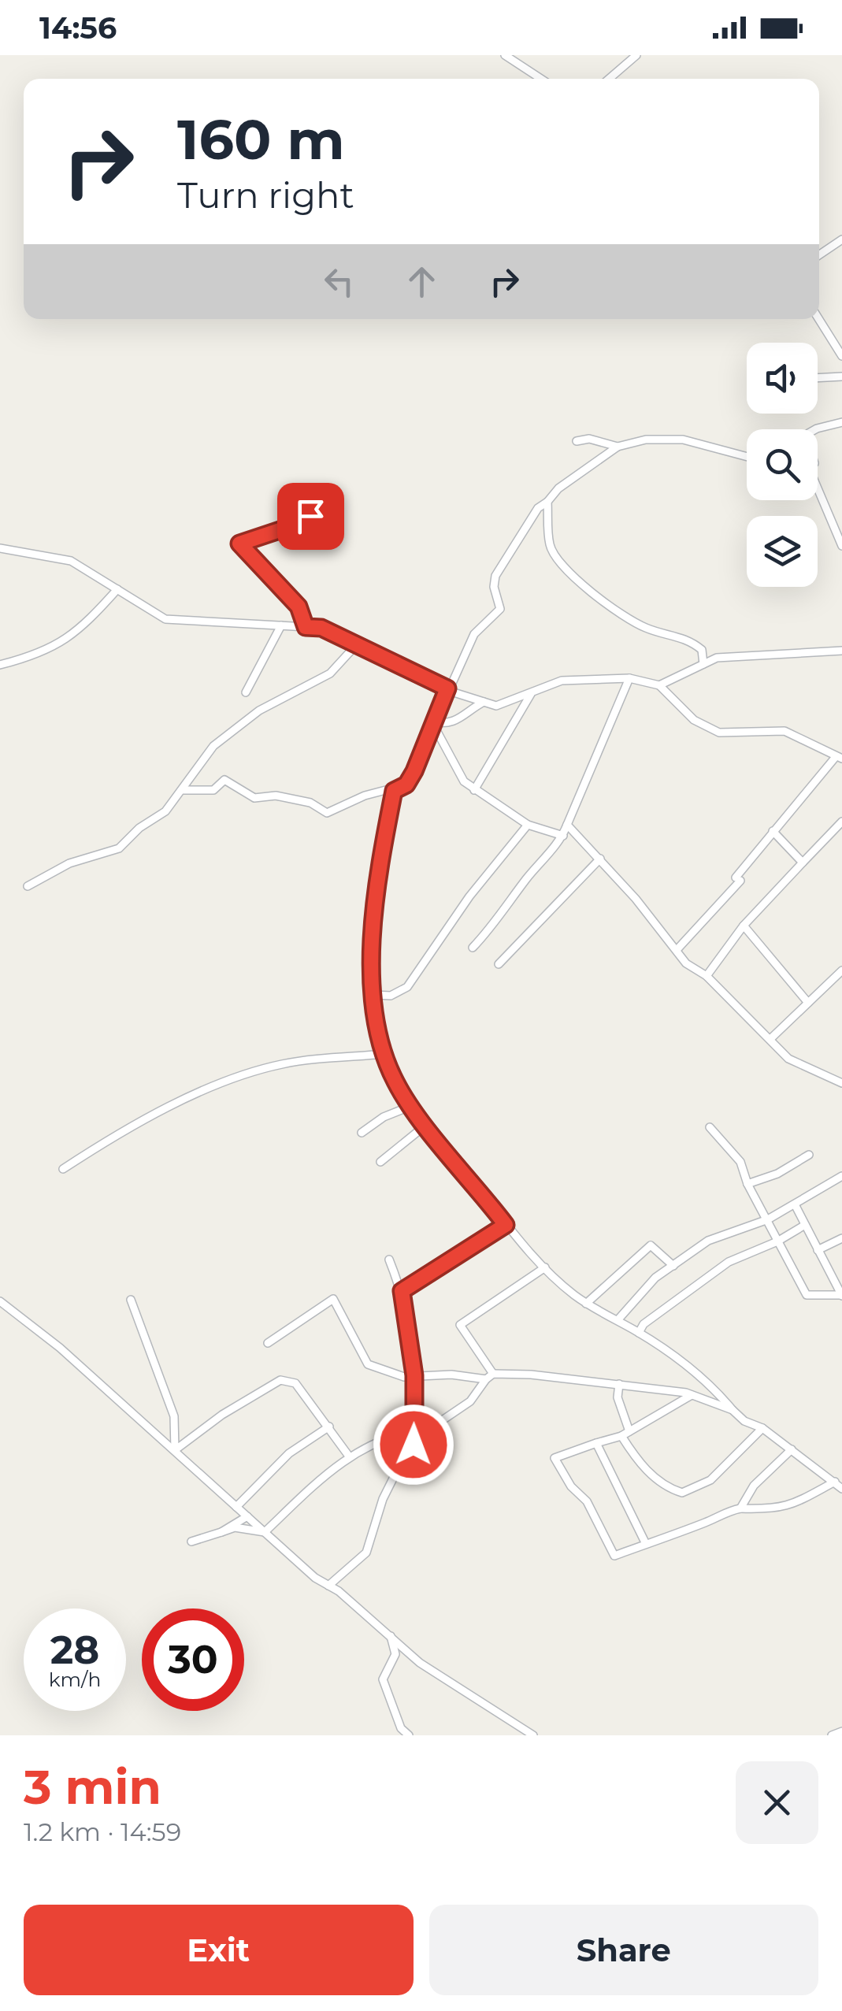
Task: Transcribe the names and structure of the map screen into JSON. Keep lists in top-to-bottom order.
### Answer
{
  "page": {
    "status": "14:56",
    "turn": ["160 m", "Turn right"],
    "speed": "28 km/h",
    "limit": "30",
    "heading": ["3 min", "1.2 km · 14:59"],
    "buttons": ["Exit", "Share"]
  }
}
